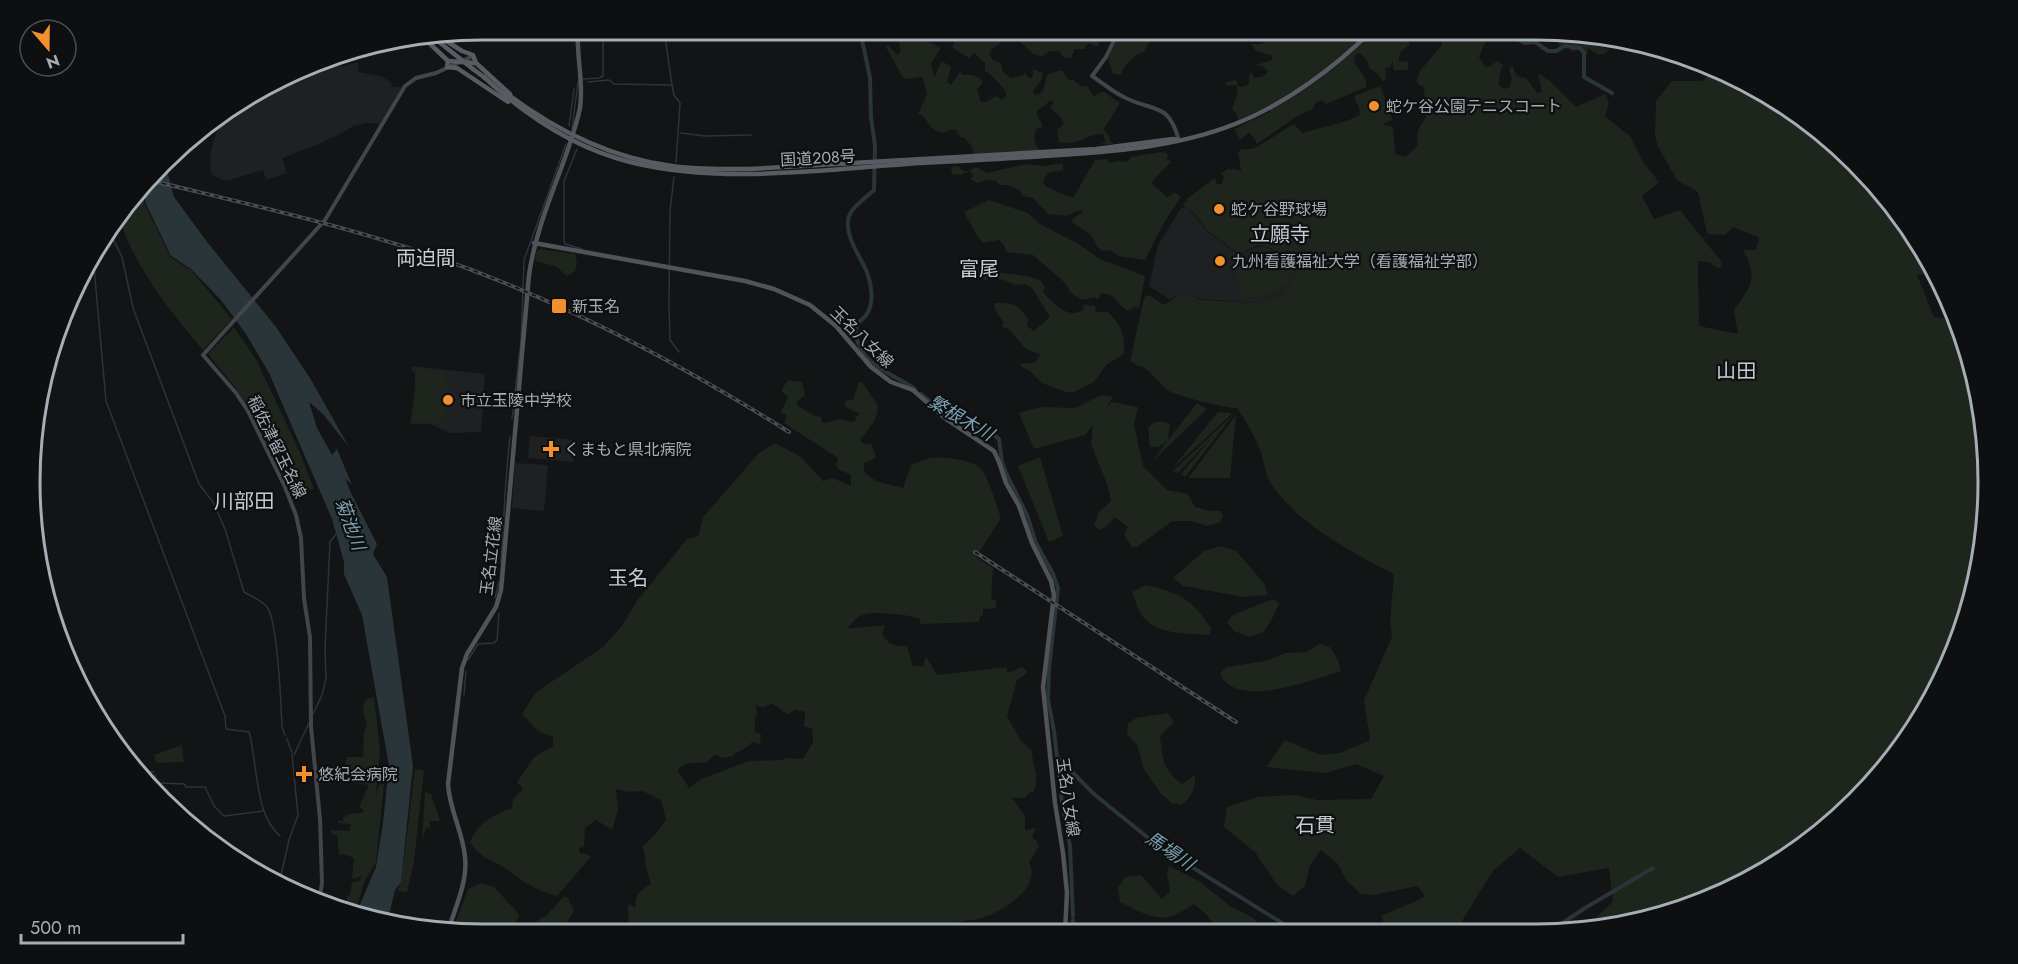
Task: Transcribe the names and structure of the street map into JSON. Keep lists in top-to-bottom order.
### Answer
{
  "streets": {
    "highway": ["国道208号"],
    "main road": ["玉名八女線", "稲佐津留玉名線", "玉名立花線"]
  },
  "crossings": [
    ["玉名八女線", "玉名立花線"]
  ],
  "districts": [
    "立願寺",
    "両迫間",
    "富尾",
    "山田",
    "川部田",
    "玉名",
    "石貫"
  ],
  "water": ["繁根木川", "菊池川", "馬場川"],
  "places": {
    "other": [
      "蛇ケ谷公園テニスコート",
      "蛇ケ谷野球場",
      "九州看護福祉大学（看護福祉学部）",
      "市立玉陵中学校"
    ],
    "transit": ["新玉名"],
    "health": ["くまもと県北病院", "悠紀会病院"]
  },
  "scale_bar": "500 m",
  "north": "bottom"
}
